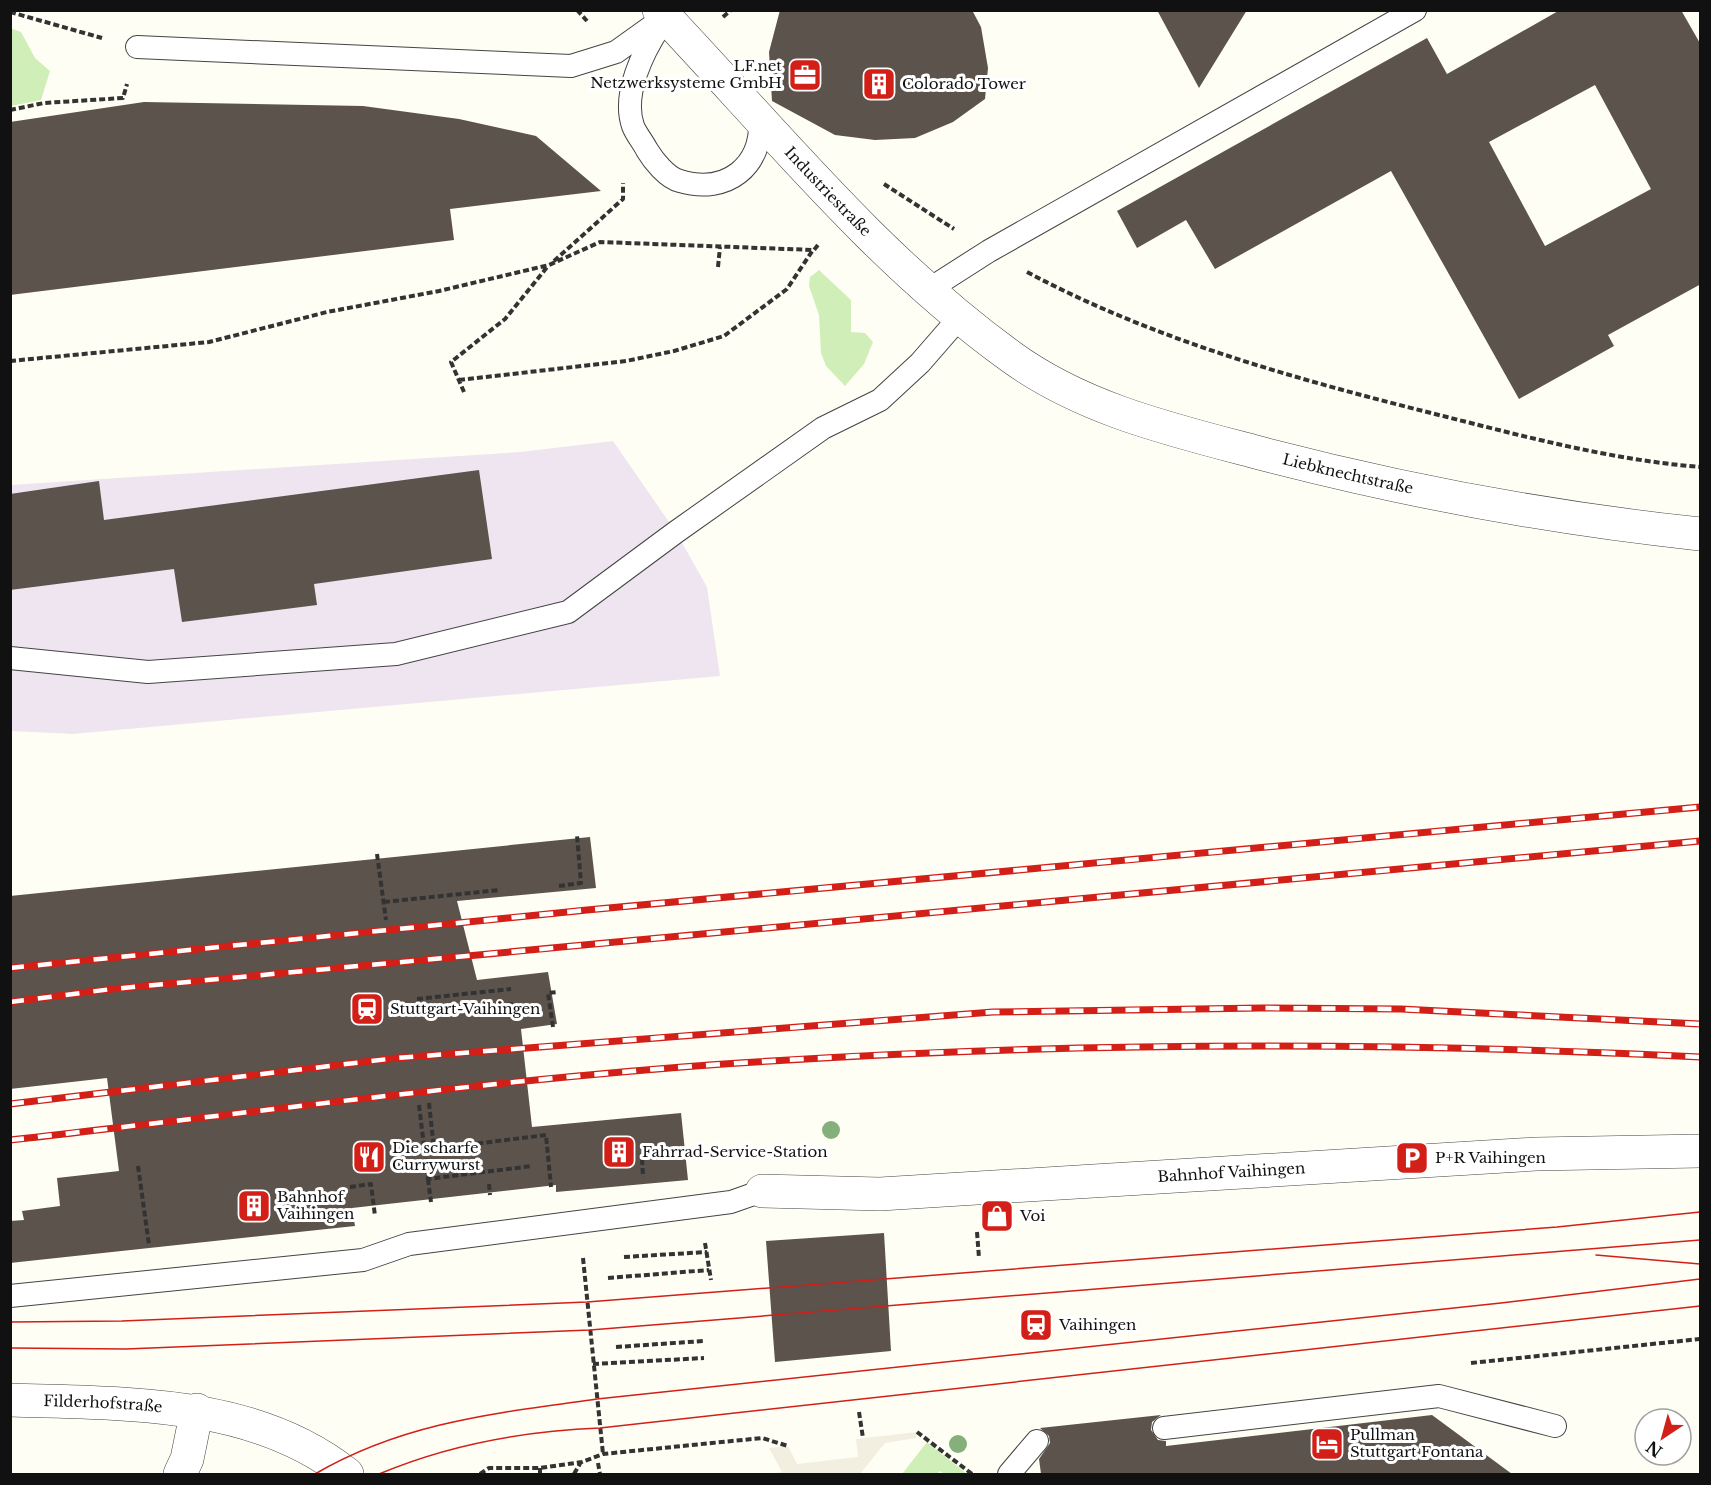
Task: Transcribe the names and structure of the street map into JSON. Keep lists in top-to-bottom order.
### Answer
{
  "streets": {
    "street": [
      "Industriestraße",
      "Liebknechtstraße",
      "Bahnhof Vaihingen",
      "Filderhofstraße"
    ]
  },
  "crossings": [
    ["Industriestraße", "Liebknechtstraße"]
  ],
  "places": {
    "office": ["LF.net Netzwerksysteme GmbH"],
    "building": ["Colorado Tower", "Fahrrad-Service-Station", "Bahnhof Vaihingen"],
    "station": ["Stuttgart-Vaihingen", "Vaihingen"],
    "restaurant": ["Die scharfe Currywurst"],
    "parking": ["P+R Vaihingen"],
    "shop": ["Voi"],
    "hotel": ["Pullman Stuttgart Fontana"]
  },
  "north": "bottom left"
}
